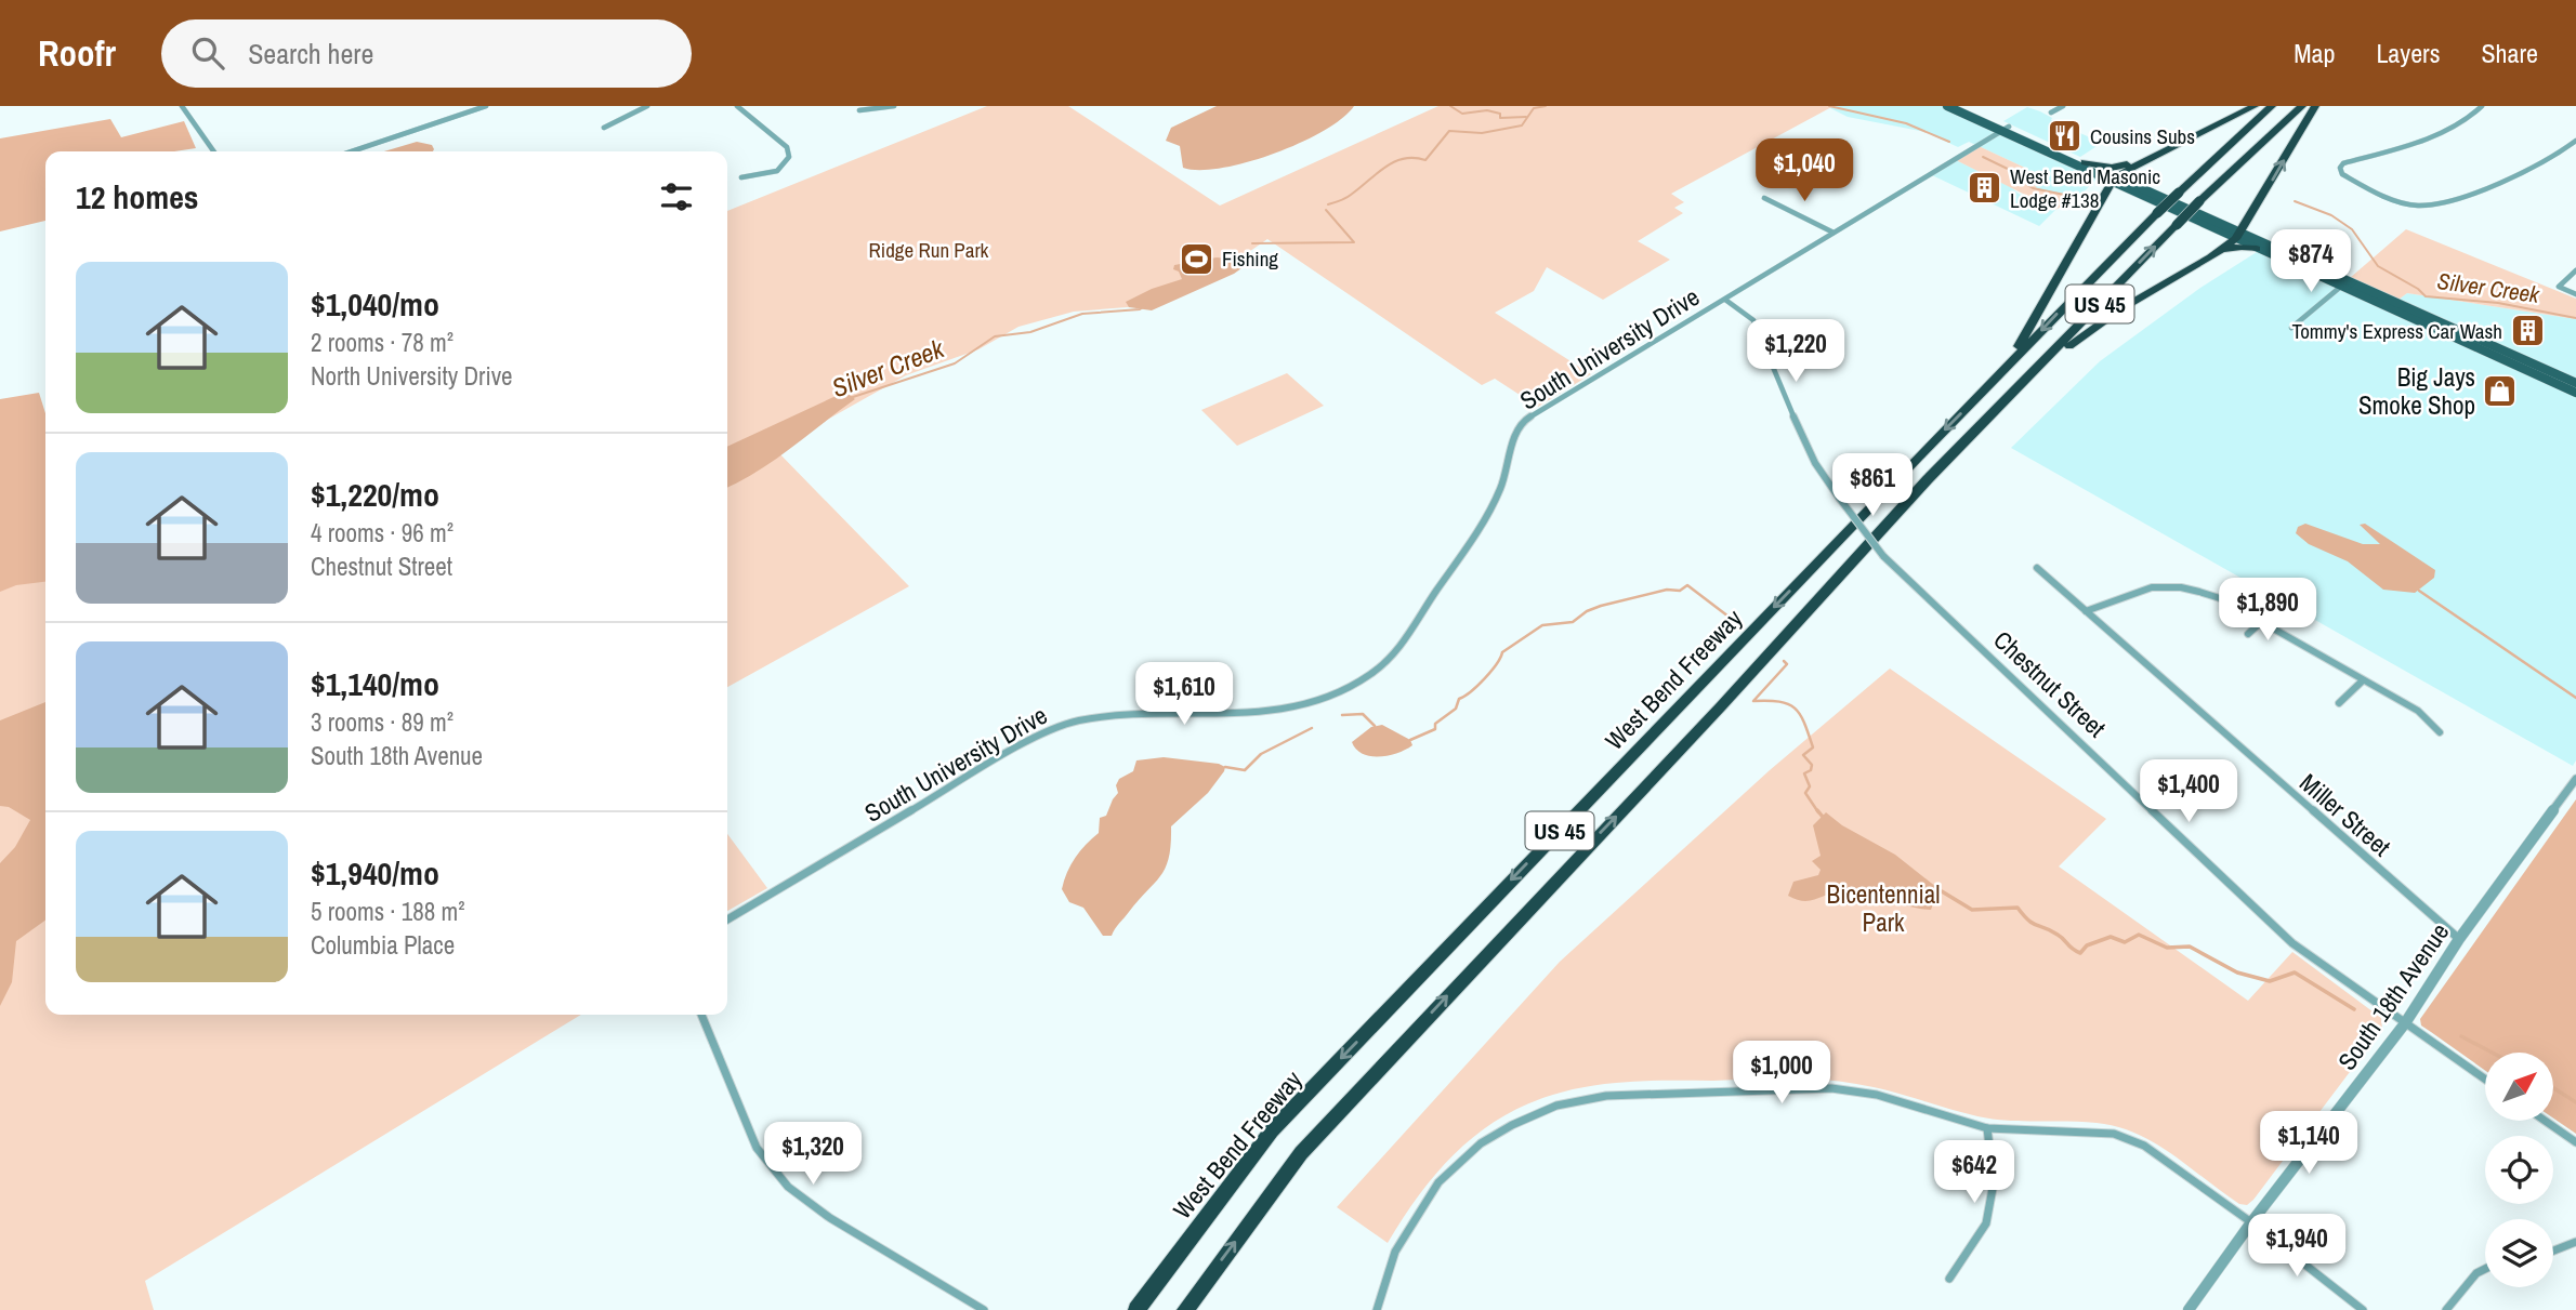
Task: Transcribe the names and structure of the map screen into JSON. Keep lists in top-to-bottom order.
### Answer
{
  "streets": {
    "highway": ["US 45", "West Bend Freeway"],
    "street": [
      "South University Drive",
      "Chestnut Street",
      "Miller Street",
      "South 18th Avenue"
    ]
  },
  "crossings": [
    ["South University Drive", "Chestnut Street"],
    ["Chestnut Street", "South 18th Avenue"],
    ["Miller Street", "South 18th Avenue"]
  ],
  "water": ["Silver Creek"],
  "parks": ["Ridge Run Park", "Bicentennial Park"],
  "places": {
    "restaurant": ["Cousins Subs"],
    "building": ["West Bend Masonic Lodge #138", "Tommy's Express Car Wash"],
    "sports": ["Fishing"],
    "shop": ["Big Jays Smoke Shop"]
  },
  "north": "top right",
  "page": {
    "header": "Roofr",
    "search": "Search here",
    "nav": ["Map", "Layers", "Share"],
    "price": [
      "$1,040",
      "$874",
      "$1,220",
      "$861",
      "$1,890",
      "$1,610",
      "$1,400",
      "$1,000",
      "$1,140",
      "$1,320",
      "$642",
      "$1,940"
    ],
    "heading": "12 homes",
    "list": [
      {
        "name": "$1,040/mo",
        "note": "2 rooms · 78 m² · North University Drive"
      },
      {
        "name": "$1,220/mo",
        "note": "4 rooms · 96 m² · Chestnut Street"
      },
      {
        "name": "$1,140/mo",
        "note": "3 rooms · 89 m² · South 18th Avenue"
      },
      {
        "name": "$1,940/mo",
        "note": "5 rooms · 188 m² · Columbia Place"
      }
    ]
  }
}
